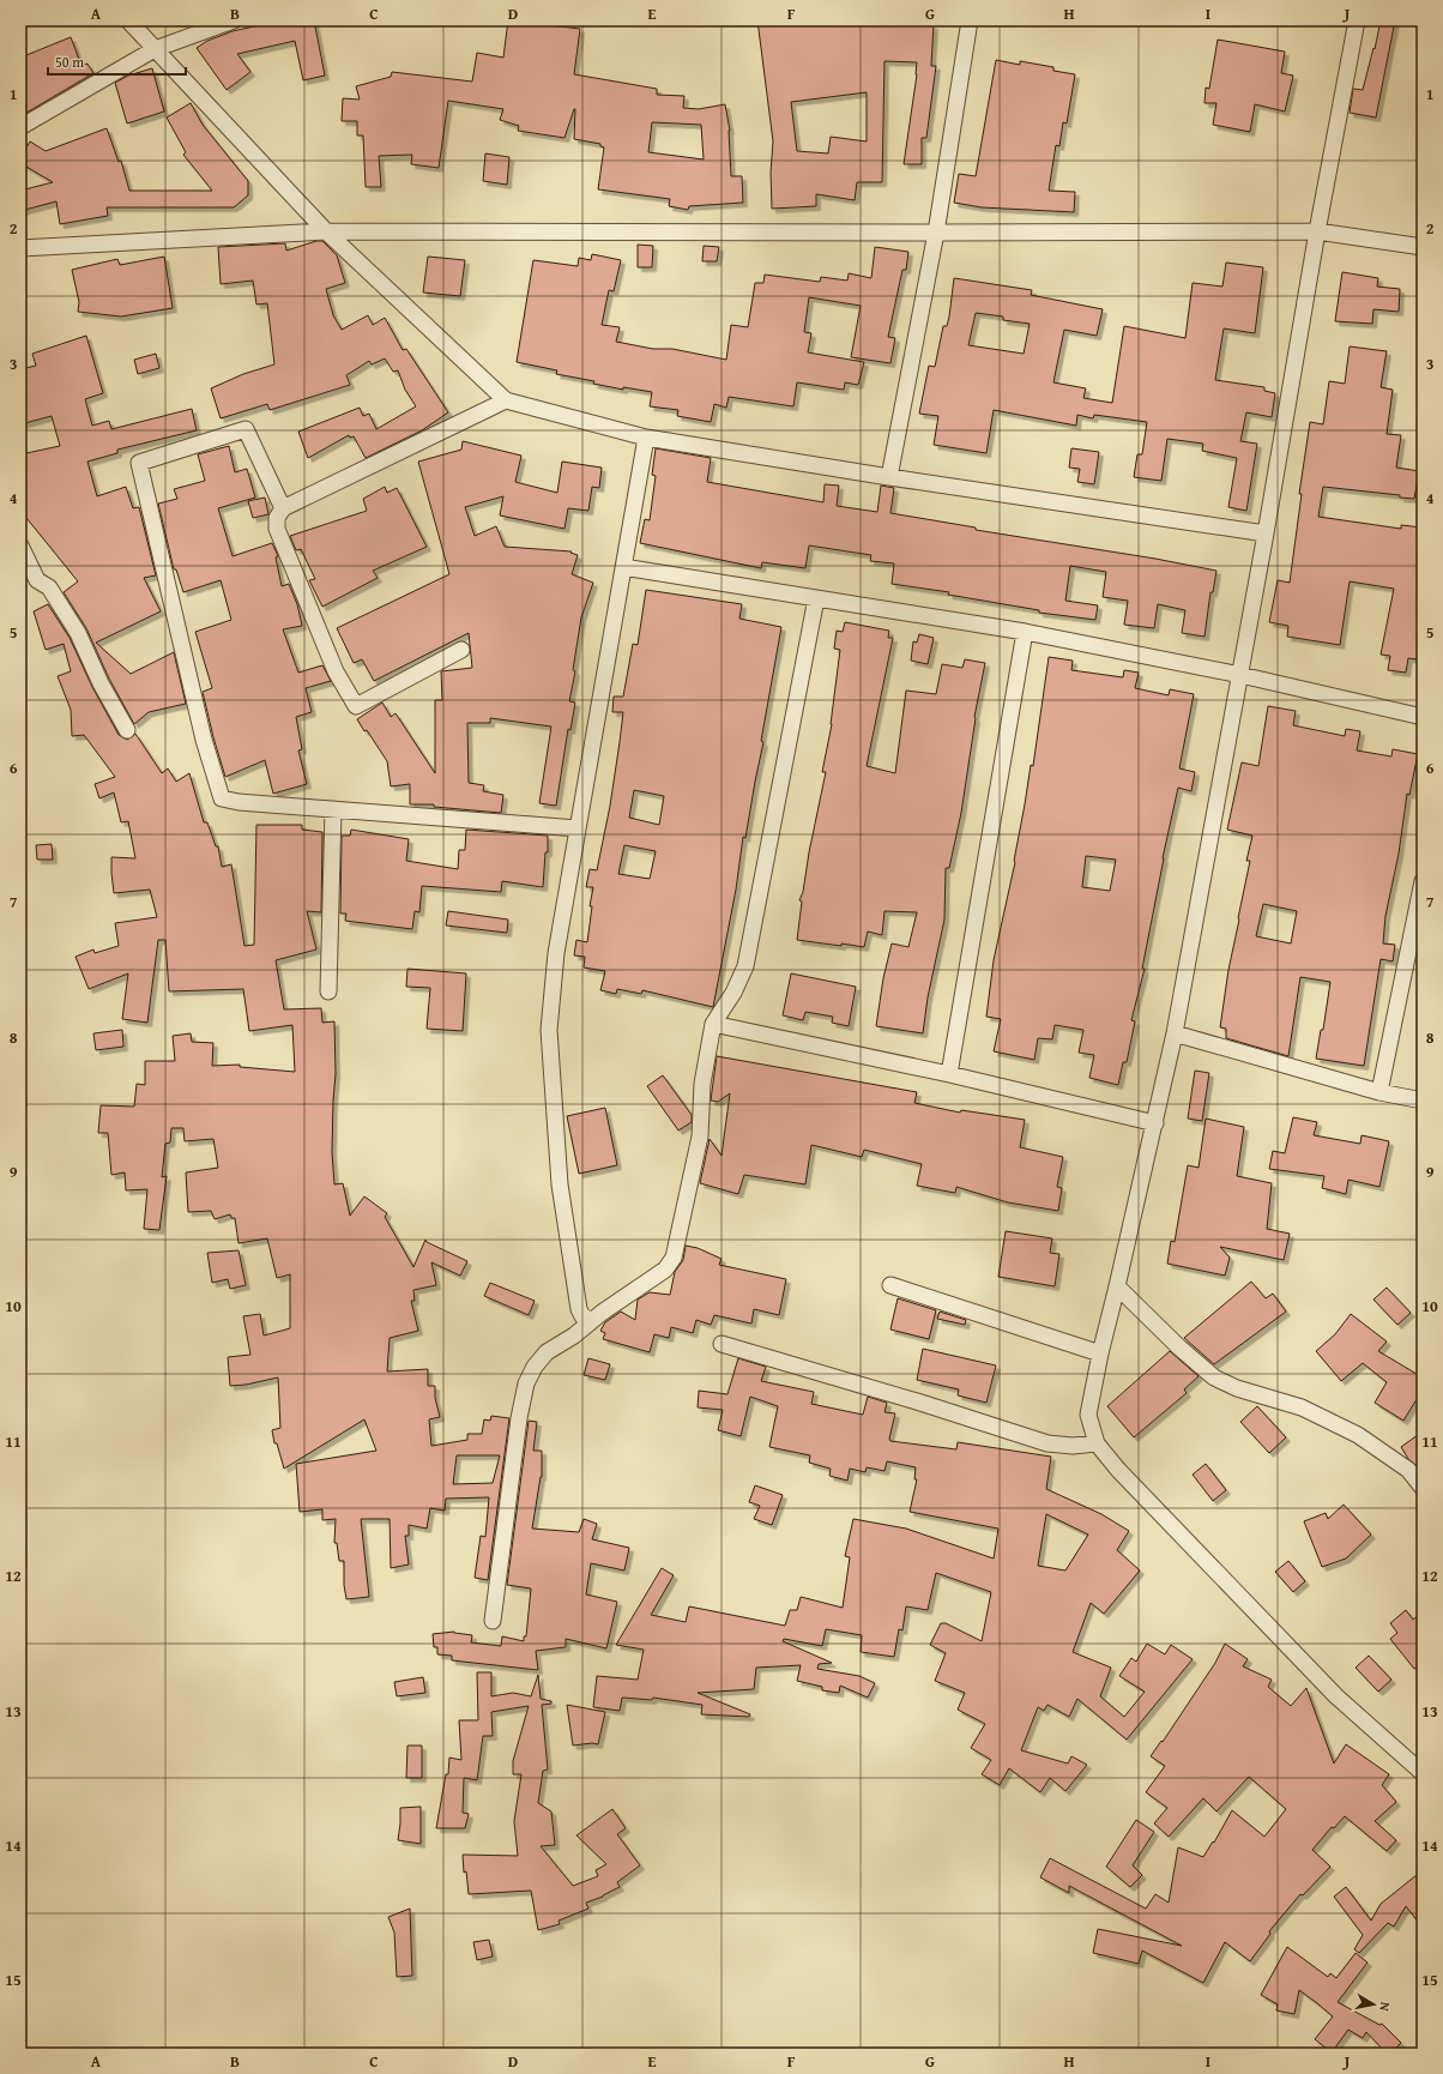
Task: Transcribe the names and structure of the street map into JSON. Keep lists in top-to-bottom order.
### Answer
{
  "scale_bar": "50 m",
  "north": "right",
  "grid": {
    "columns": [
      "A",
      "B",
      "C",
      "D",
      "E",
      "F",
      "G",
      "H",
      "I",
      "J"
    ],
    "rows": [
      "1",
      "2",
      "3",
      "4",
      "5",
      "6",
      "7",
      "8",
      "9",
      "10",
      "11",
      "12",
      "13",
      "14",
      "15"
    ]
  }
}
